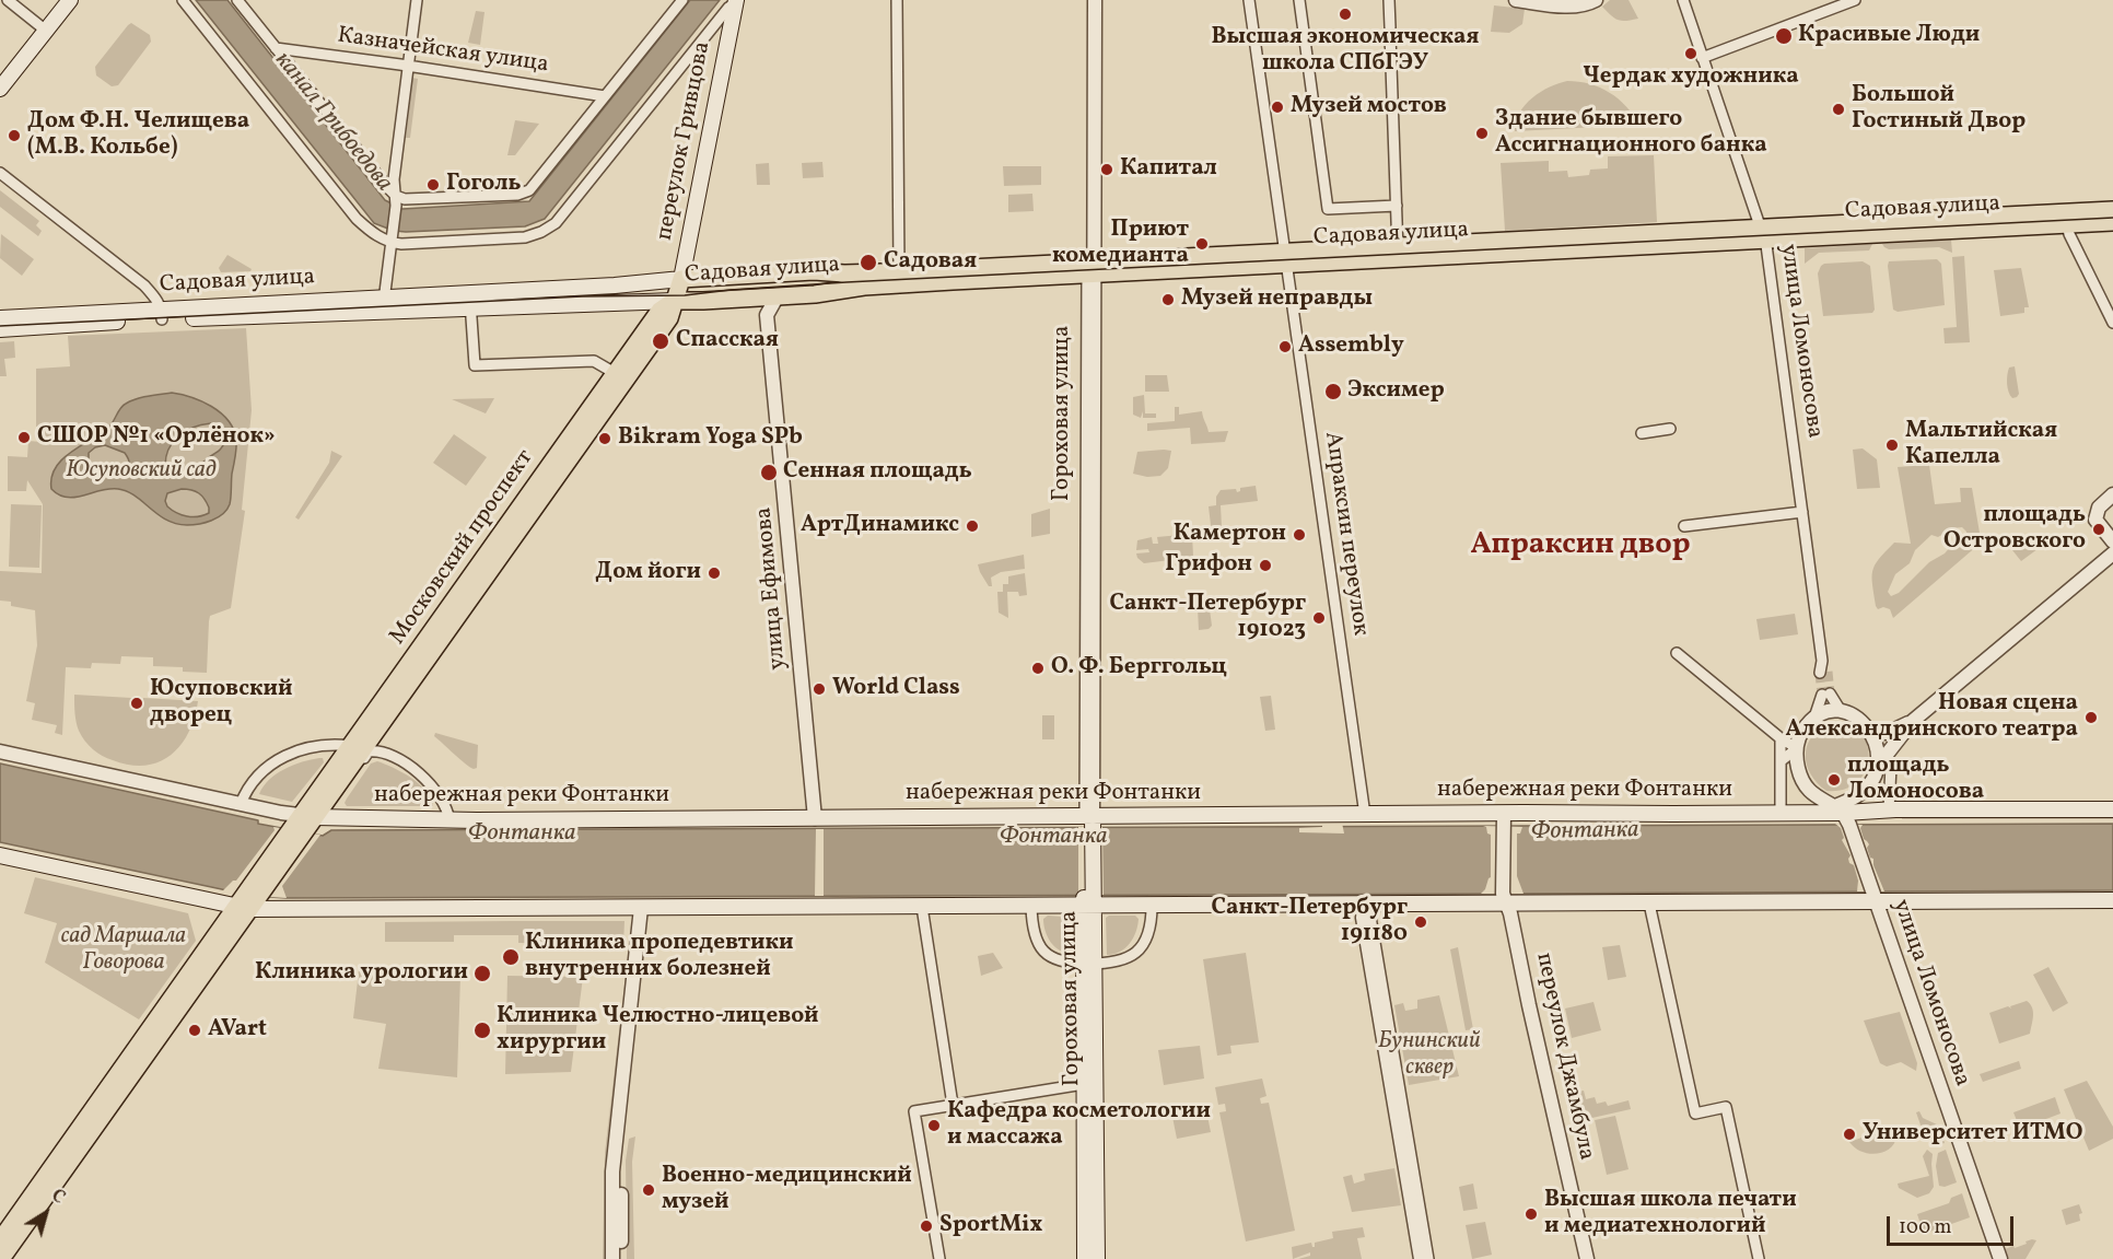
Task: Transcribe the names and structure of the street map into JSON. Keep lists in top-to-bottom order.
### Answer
{
  "streets": {
    "main road": [
      "переулок Гривцова",
      "Садовая улица",
      "Гороховая улица",
      "Московский проспект",
      "набережная реки Фонтанки"
    ],
    "street": [
      "Казначейская улица",
      "улица Ломоносова",
      "Апраксин переулок",
      "улица Ефимова",
      "переулок Джамбула"
    ]
  },
  "crossings": [
    ["переулок Гривцова", "Садовая улица"],
    ["переулок Гривцова", "Московский проспект"],
    ["Садовая улица", "улица Ломоносова"],
    ["Садовая улица", "Гороховая улица"],
    ["Садовая улица", "Апраксин переулок"],
    ["Садовая улица", "Московский проспект"],
    ["улица Ломоносова", "набережная реки Фонтанки"],
    ["Гороховая улица", "набережная реки Фонтанки"],
    ["Апраксин переулок", "набережная реки Фонтанки"],
    ["Московский проспект", "набережная реки Фонтанки"],
    ["улица Ефимова", "набережная реки Фонтанки"],
    ["набережная реки Фонтанки", "переулок Джамбула"]
  ],
  "districts": ["Апраксин двор"],
  "water": ["канал Грибоедова", "Фонтанка"],
  "parks": ["Юсуповский сад", "сад Маршала Говорова", "Бунинский сквер"],
  "places": [
    "Высшая экономическая школа СПбГЭУ",
    "Красивые Люди",
    "Чердак художника",
    "Музей мостов",
    "Большой Гостиный Двор",
    "Здание бывшего Ассигнационного банка",
    "Дом Ф.Н. Челищева (М.В. Кольбе)",
    "Капитал",
    "Гоголь",
    "Приют комедианта",
    "Садовая",
    "Музей неправды",
    "Спасская",
    "Assembly",
    "Эксимер",
    "СШОР №1 «Орлёнок»",
    "Bikram Yoga SPb",
    "Мальтийская Капелла",
    "Сенная площадь",
    "АртДинамикс",
    "площадь Островского",
    "Камертон",
    "Грифон",
    "Дом йоги",
    "Санкт-Петербург 191023",
    "О. Ф. Берггольц",
    "World Class",
    "Юсуповский дворец",
    "Новая сцена Александринского театра",
    "площадь Ломоносова",
    "Санкт-Петербург 191180",
    "Клиника пропедевтики внутренних болезней",
    "Клиника урологии",
    "AVart",
    "Клиника Челюстно-лицевой хирургии",
    "Кафедра косметологии и массажа",
    "Университет ИТМО",
    "Военно-медицинский музей",
    "Высшая школа печати и медиатехнологий",
    "SportMix"
  ],
  "scale_bar": "100 m",
  "north": "top right"
}
